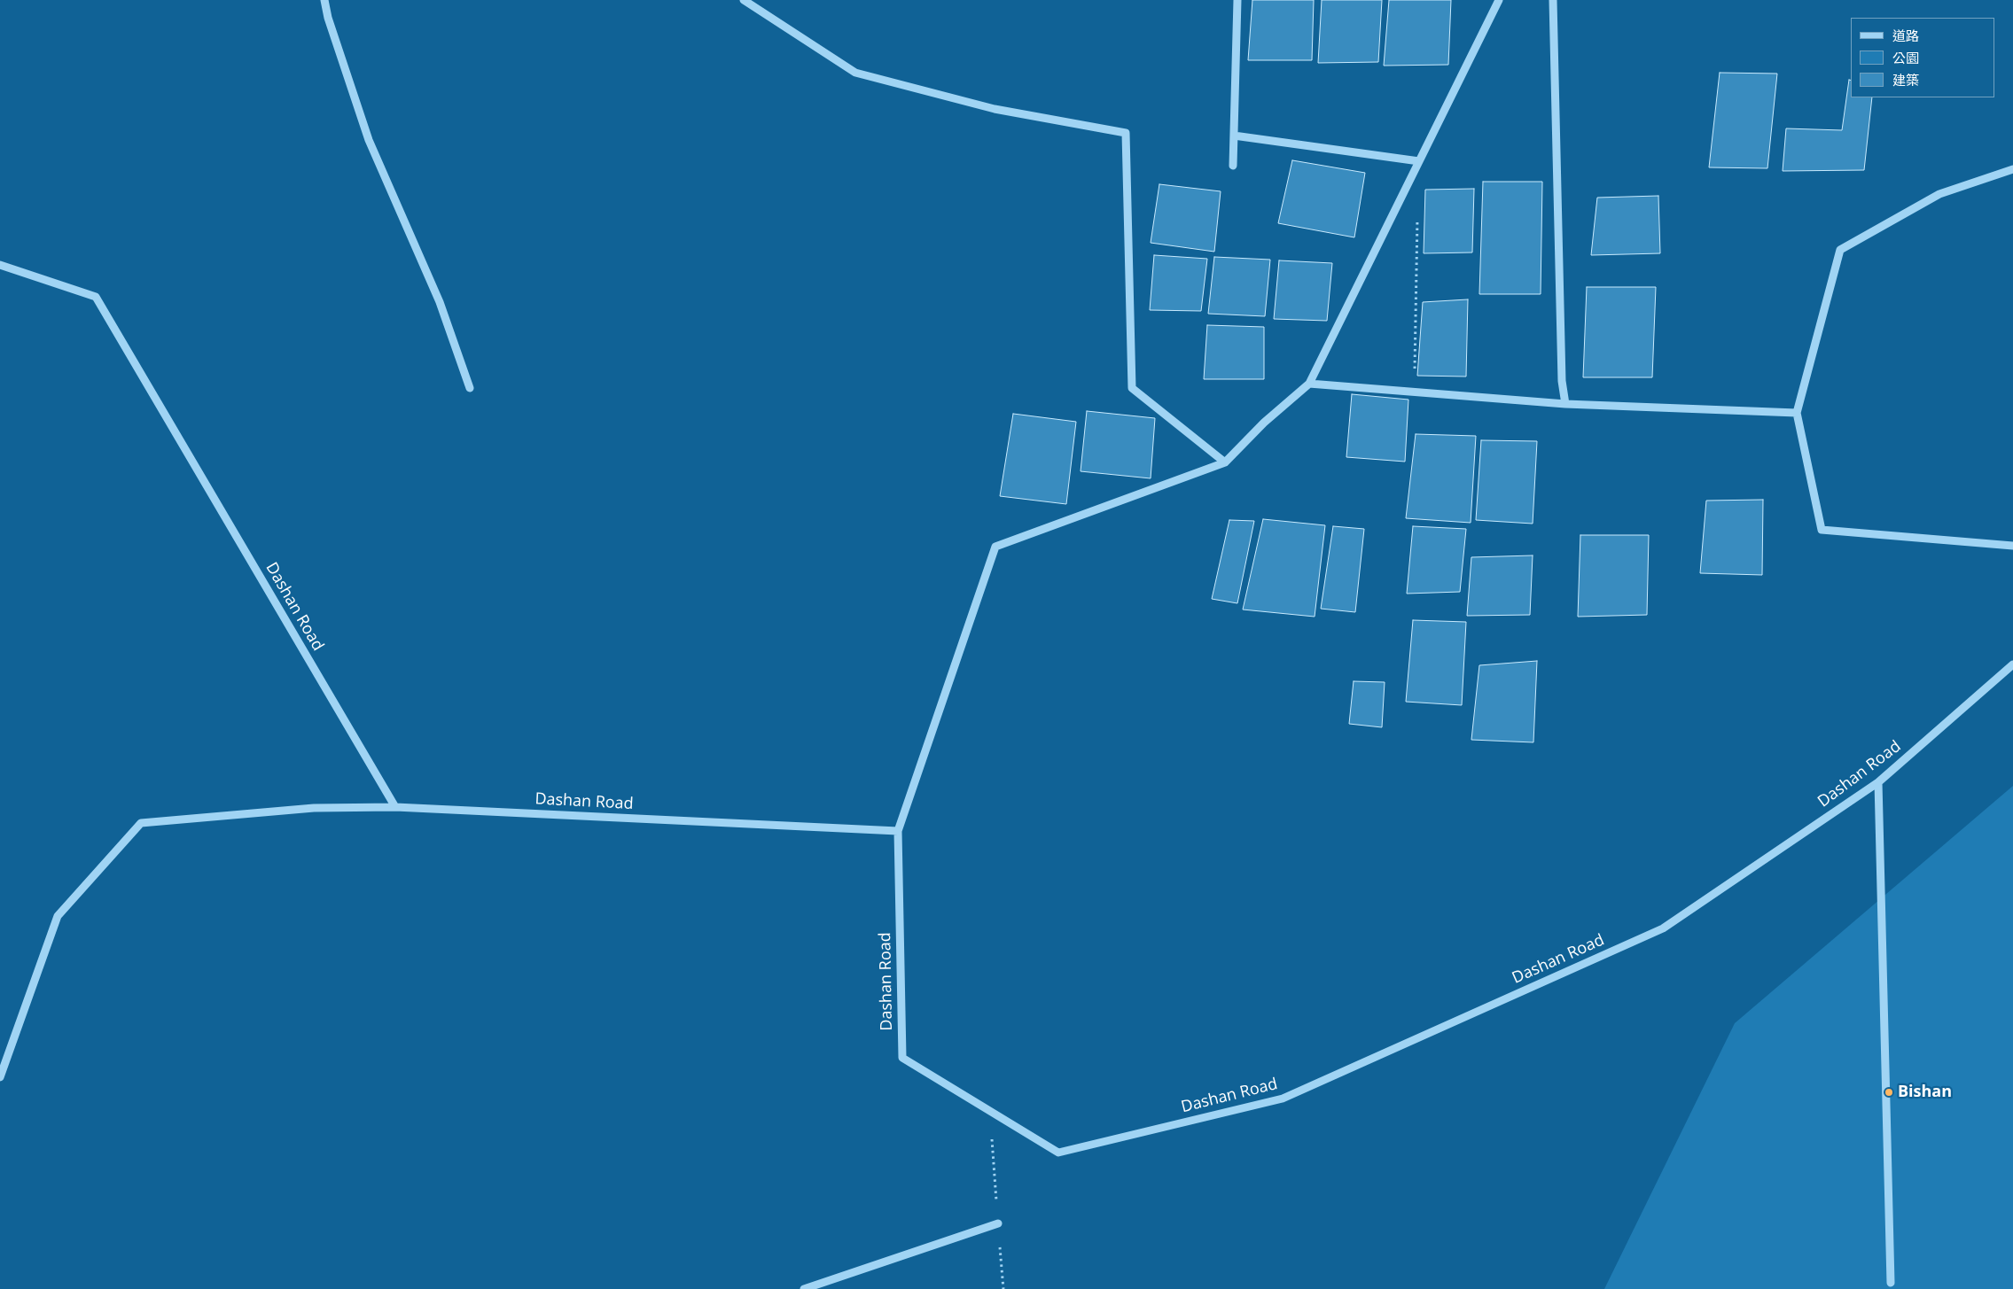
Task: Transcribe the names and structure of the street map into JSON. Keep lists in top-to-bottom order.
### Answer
{
  "streets": {
    "street": ["Dashan Road"]
  },
  "places": ["Bishan"],
  "legend": ["道路", "公園", "建築"]
}
